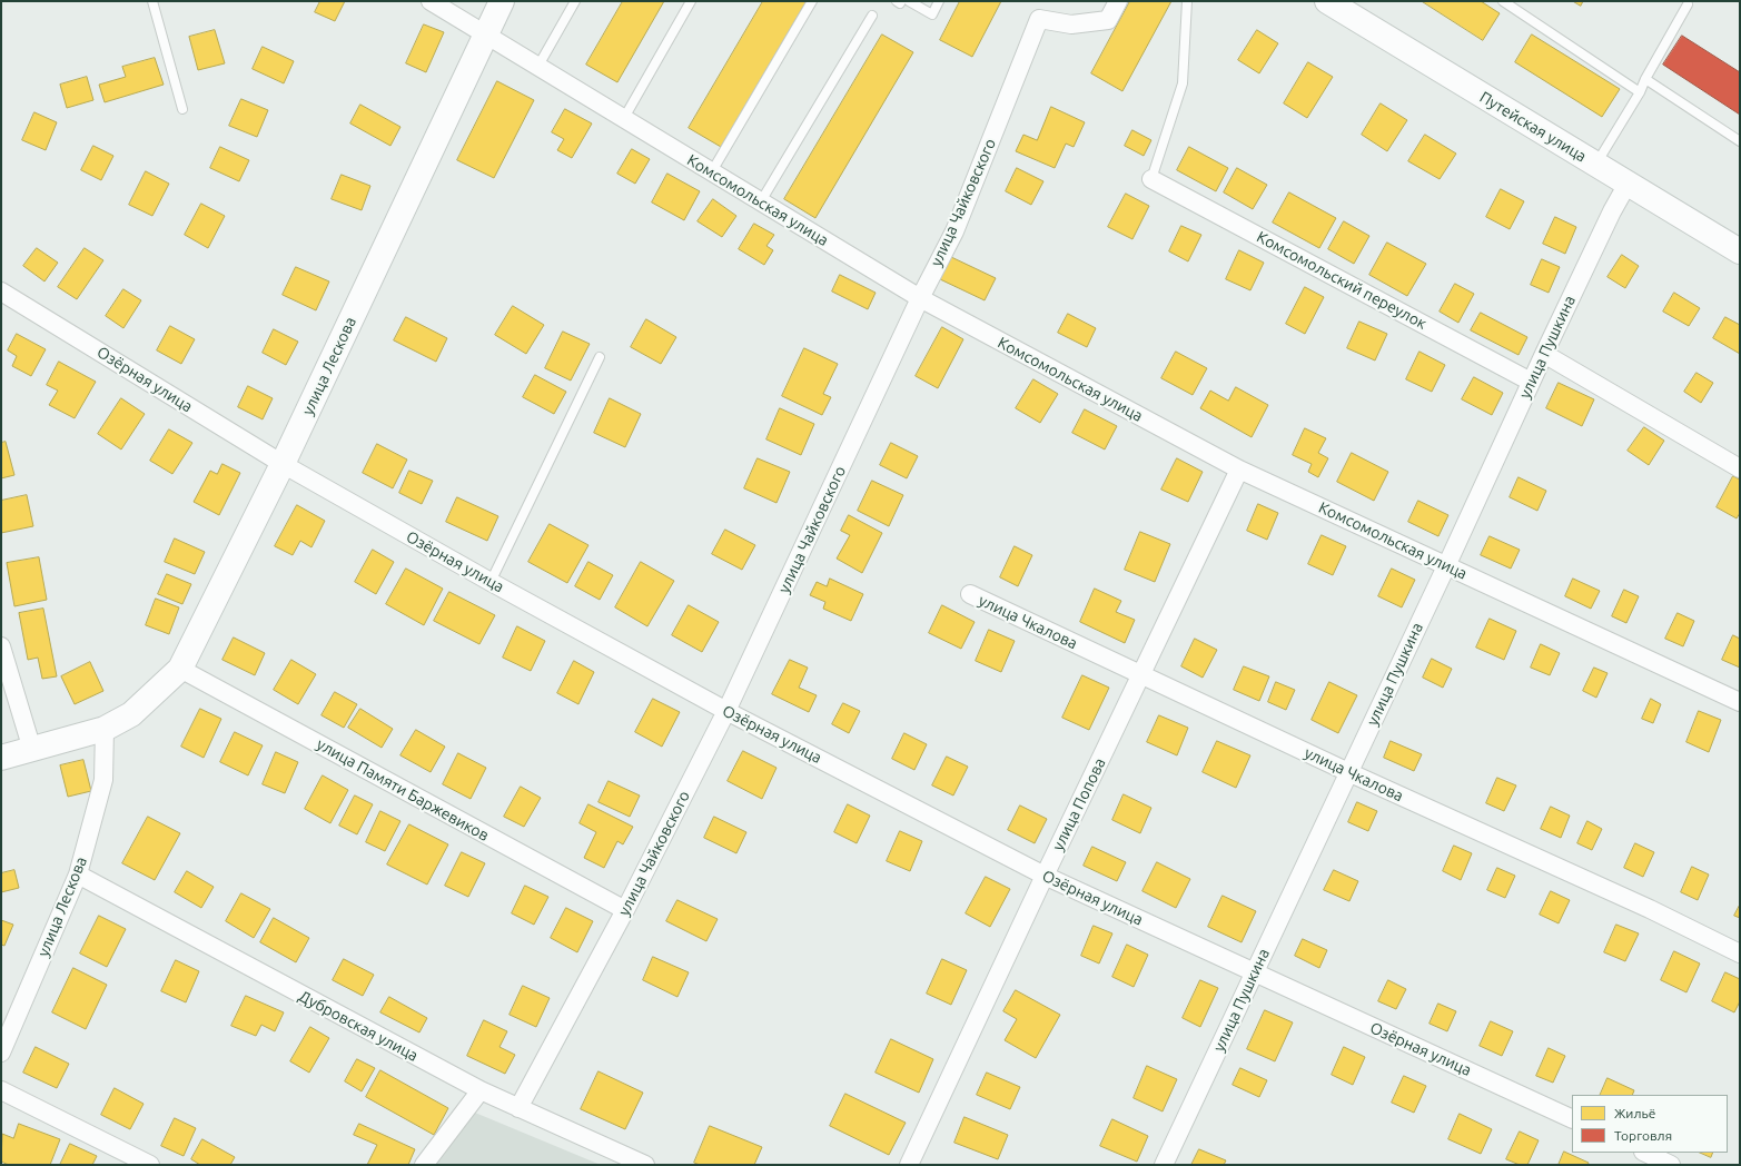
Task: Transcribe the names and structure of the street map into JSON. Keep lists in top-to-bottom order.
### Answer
{
  "streets": {
    "street": [
      "Путейская улица",
      "Комсомольская улица",
      "улица Чайковского",
      "Комсомольский переулок",
      "улица Пушкина",
      "улица Лескова",
      "Озёрная улица",
      "улица Чкалова",
      "улица Памяти Баржевиков",
      "улица Попова",
      "Дубровская улица"
    ]
  },
  "crossings": [
    ["Путейская улица", "улица Пушкина"],
    ["Комсомольская улица", "улица Чайковского"],
    ["Комсомольская улица", "улица Пушкина"],
    ["Комсомольская улица", "улица Лескова"],
    ["Комсомольская улица", "улица Попова"],
    ["улица Чайковского", "Озёрная улица"],
    ["улица Чайковского", "улица Памяти Баржевиков"],
    ["улица Чайковского", "Дубровская улица"],
    ["Комсомольский переулок", "улица Пушкина"],
    ["улица Пушкина", "Озёрная улица"],
    ["улица Пушкина", "улица Чкалова"],
    ["улица Лескова", "Озёрная улица"],
    ["улица Лескова", "улица Памяти Баржевиков"],
    ["улица Лескова", "Дубровская улица"],
    ["Озёрная улица", "улица Попова"],
    ["улица Чкалова", "улица Попова"]
  ],
  "legend": ["Жильё", "Торговля"]
}
